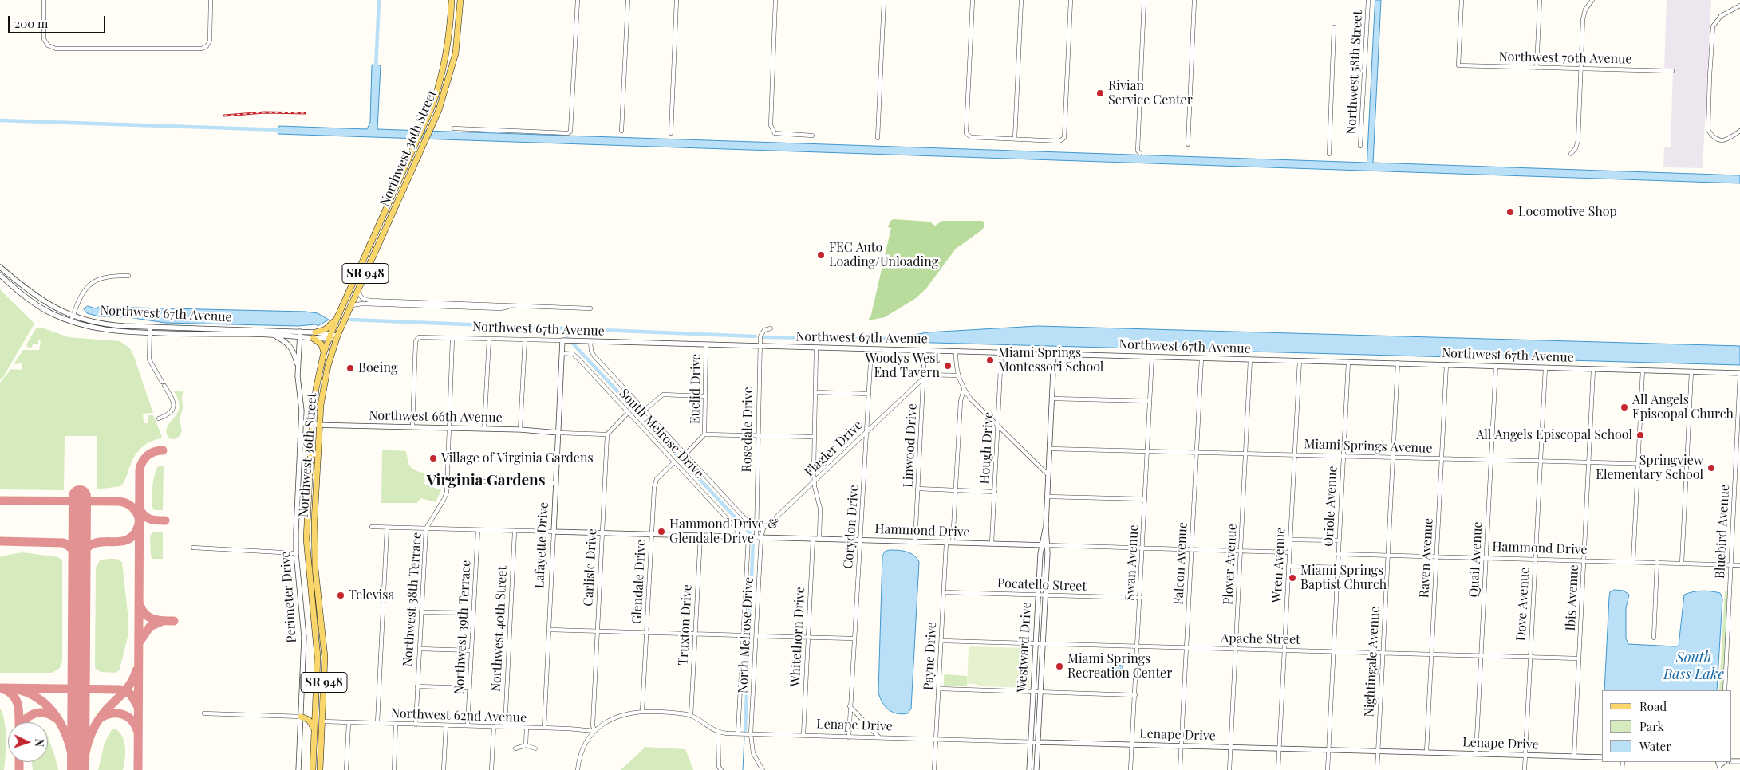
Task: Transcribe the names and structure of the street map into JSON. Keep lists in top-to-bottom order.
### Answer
{
  "streets": {
    "main road": ["Northwest 36th Street", "SR 948"],
    "street": [
      "Northwest 70th Avenue",
      "Northwest 58th Street",
      "Northwest 67th Avenue",
      "Euclid Drive",
      "Northwest 66th Avenue",
      "Rosedale Drive",
      "South Melrose Drive",
      "Linwood Drive",
      "Miami Springs Avenue",
      "Hough Drive",
      "Flagler Drive",
      "Oriole Avenue",
      "Corydon Drive",
      "Hammond Drive",
      "Bluebird Avenue",
      "Lafayette Drive",
      "Raven Avenue",
      "Quail Avenue",
      "Swan Avenue",
      "Falcon Avenue",
      "Plover Avenue",
      "Wren Avenue",
      "Carlisle Drive",
      "Glendale Drive",
      "Pocatello Street",
      "Perimeter Drive",
      "Ibis Avenue",
      "Northwest 38th Terrace",
      "Dove Avenue",
      "Truxton Drive",
      "Northwest 39th Terrace",
      "Northwest 40th Street",
      "North Melrose Drive",
      "Whitethorn Drive",
      "Apache Street",
      "Westward Drive",
      "Payne Drive",
      "Nightingale Avenue",
      "Northwest 62nd Avenue",
      "Lenape Drive"
    ]
  },
  "crossings": [
    ["Northwest 36th Street", "Northwest 67th Avenue"],
    ["Northwest 36th Street", "Northwest 66th Avenue"],
    ["Northwest 36th Street", "Northwest 62nd Avenue"],
    ["Northwest 67th Avenue", "Euclid Drive"],
    ["Northwest 67th Avenue", "Northwest 66th Avenue"],
    ["Northwest 67th Avenue", "Rosedale Drive"],
    ["Northwest 67th Avenue", "Linwood Drive"],
    ["Northwest 67th Avenue", "Hough Drive"],
    ["Northwest 67th Avenue", "Oriole Avenue"],
    ["Northwest 67th Avenue", "Corydon Drive"],
    ["Northwest 67th Avenue", "Bluebird Avenue"],
    ["Northwest 67th Avenue", "Lafayette Drive"],
    ["Northwest 67th Avenue", "Raven Avenue"],
    ["Northwest 67th Avenue", "Quail Avenue"],
    ["Northwest 67th Avenue", "Swan Avenue"],
    ["Northwest 67th Avenue", "Falcon Avenue"],
    ["Northwest 67th Avenue", "Plover Avenue"],
    ["Northwest 67th Avenue", "Wren Avenue"],
    ["Northwest 67th Avenue", "Ibis Avenue"],
    ["Northwest 67th Avenue", "Northwest 38th Terrace"],
    ["Northwest 67th Avenue", "Dove Avenue"],
    ["Northwest 67th Avenue", "Westward Drive"],
    ["Northwest 67th Avenue", "Nightingale Avenue"],
    ["Northwest 66th Avenue", "Lafayette Drive"],
    ["Northwest 66th Avenue", "Northwest 38th Terrace"],
    ["Rosedale Drive", "Hammond Drive"],
    ["Rosedale Drive", "North Melrose Drive"],
    ["South Melrose Drive", "Hammond Drive"],
    ["South Melrose Drive", "Lafayette Drive"],
    ["South Melrose Drive", "Glendale Drive"],
    ["Linwood Drive", "Flagler Drive"],
    ["Linwood Drive", "Hammond Drive"],
    ["Miami Springs Avenue", "Oriole Avenue"],
    ["Miami Springs Avenue", "Raven Avenue"],
    ["Miami Springs Avenue", "Quail Avenue"],
    ["Miami Springs Avenue", "Swan Avenue"],
    ["Miami Springs Avenue", "Falcon Avenue"],
    ["Miami Springs Avenue", "Plover Avenue"],
    ["Miami Springs Avenue", "Wren Avenue"],
    ["Miami Springs Avenue", "Ibis Avenue"],
    ["Miami Springs Avenue", "Dove Avenue"],
    ["Miami Springs Avenue", "Westward Drive"],
    ["Miami Springs Avenue", "Nightingale Avenue"],
    ["Hough Drive", "Hammond Drive"],
    ["Flagler Drive", "Corydon Drive"],
    ["Oriole Avenue", "Hammond Drive"],
    ["Oriole Avenue", "Apache Street"],
    ["Oriole Avenue", "Lenape Drive"],
    ["Corydon Drive", "Hammond Drive"],
    ["Corydon Drive", "Lenape Drive"],
    ["Hammond Drive", "Bluebird Avenue"],
    ["Hammond Drive", "Lafayette Drive"],
    ["Hammond Drive", "Raven Avenue"],
    ["Hammond Drive", "Quail Avenue"],
    ["Hammond Drive", "Swan Avenue"],
    ["Hammond Drive", "Falcon Avenue"],
    ["Hammond Drive", "Plover Avenue"],
    ["Hammond Drive", "Wren Avenue"],
    ["Hammond Drive", "Carlisle Drive"],
    ["Hammond Drive", "Glendale Drive"],
    ["Hammond Drive", "Ibis Avenue"],
    ["Hammond Drive", "Dove Avenue"],
    ["Hammond Drive", "Truxton Drive"],
    ["Hammond Drive", "North Melrose Drive"],
    ["Hammond Drive", "Whitethorn Drive"],
    ["Hammond Drive", "Westward Drive"],
    ["Hammond Drive", "Payne Drive"],
    ["Hammond Drive", "Nightingale Avenue"],
    ["Lafayette Drive", "Northwest 62nd Avenue"],
    ["Raven Avenue", "Apache Street"],
    ["Raven Avenue", "Lenape Drive"],
    ["Quail Avenue", "Apache Street"],
    ["Quail Avenue", "Lenape Drive"],
    ["Swan Avenue", "Pocatello Street"],
    ["Swan Avenue", "Apache Street"],
    ["Swan Avenue", "Lenape Drive"],
    ["Falcon Avenue", "Apache Street"],
    ["Falcon Avenue", "Lenape Drive"],
    ["Plover Avenue", "Apache Street"],
    ["Plover Avenue", "Lenape Drive"],
    ["Wren Avenue", "Apache Street"],
    ["Wren Avenue", "Lenape Drive"],
    ["Carlisle Drive", "Northwest 62nd Avenue"],
    ["Pocatello Street", "Westward Drive"],
    ["Pocatello Street", "Payne Drive"],
    ["Ibis Avenue", "Apache Street"],
    ["Ibis Avenue", "Lenape Drive"],
    ["Northwest 38th Terrace", "Northwest 62nd Avenue"],
    ["Dove Avenue", "Apache Street"],
    ["Dove Avenue", "Lenape Drive"],
    ["Northwest 39th Terrace", "Northwest 62nd Avenue"],
    ["Northwest 40th Street", "Northwest 62nd Avenue"],
    ["North Melrose Drive", "Lenape Drive"],
    ["Whitethorn Drive", "Lenape Drive"],
    ["Apache Street", "Westward Drive"],
    ["Apache Street", "Payne Drive"],
    ["Apache Street", "Nightingale Avenue"],
    ["Westward Drive", "Lenape Drive"],
    ["Payne Drive", "Lenape Drive"],
    ["Nightingale Avenue", "Lenape Drive"]
  ],
  "districts": ["Virginia Gardens"],
  "water": ["South Bass Lake"],
  "places": [
    "Rivian Service Center",
    "Locomotive Shop",
    "FEC Auto Loading/Unloading",
    "Miami Springs Montessori School",
    "Woodys West End Tavern",
    "Boeing",
    "All Angels Episcopal Church",
    "All Angels Episcopal School",
    "Village of Virginia Gardens",
    "Springview Elementary School",
    "Hammond Drive & Glendale Drive",
    "Miami Springs Baptist Church",
    "Televisa",
    "Miami Springs Recreation Center"
  ],
  "legend": ["Road", "Park", "Water"],
  "scale_bar": "200 m",
  "north": "right"
}
